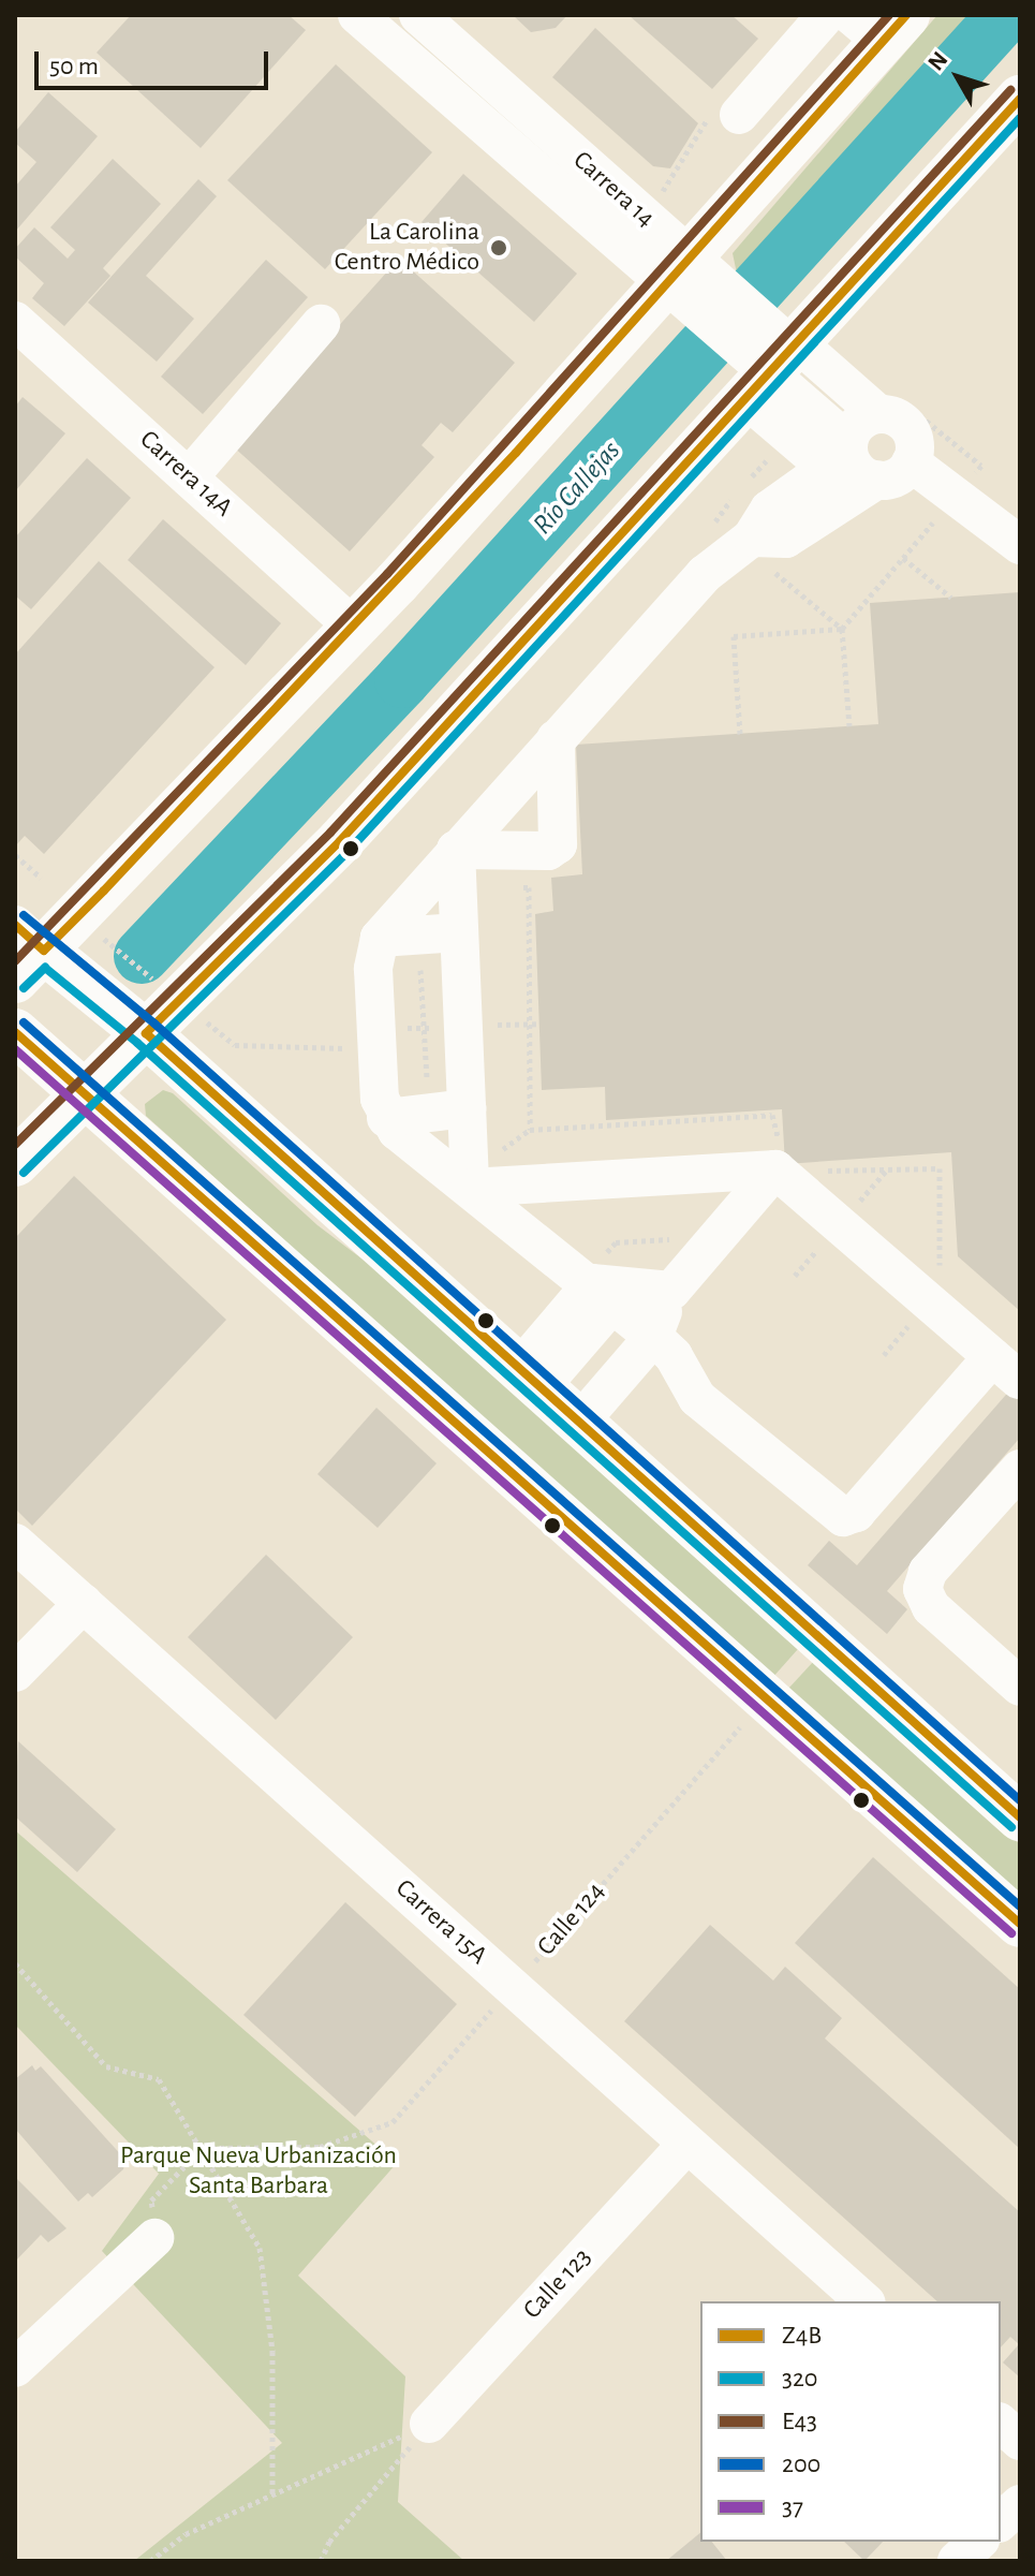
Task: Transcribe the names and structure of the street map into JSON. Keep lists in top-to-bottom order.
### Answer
{
  "streets": {
    "street": [
      "Carrera 14",
      "Carrera 14A",
      "Carrera 15A",
      "Calle 123"
    ],
    "path": ["Calle 124"]
  },
  "crossings": [
    ["Calle 124", "Carrera 15A"],
    ["Carrera 15A", "Calle 123"]
  ],
  "water": ["Río Callejas"],
  "parks": ["Parque Nueva Urbanización Santa Barbara"],
  "places": ["La Carolina Centro Médico"],
  "lines": [
    "transit line Z4B",
    "transit line E43",
    "transit line 320",
    "transit line 200",
    "transit line 37"
  ],
  "legend": [
    "Z4B",
    "320",
    "E43",
    "200",
    "37"
  ],
  "scale_bar": "50 m",
  "north": "top left"
}
